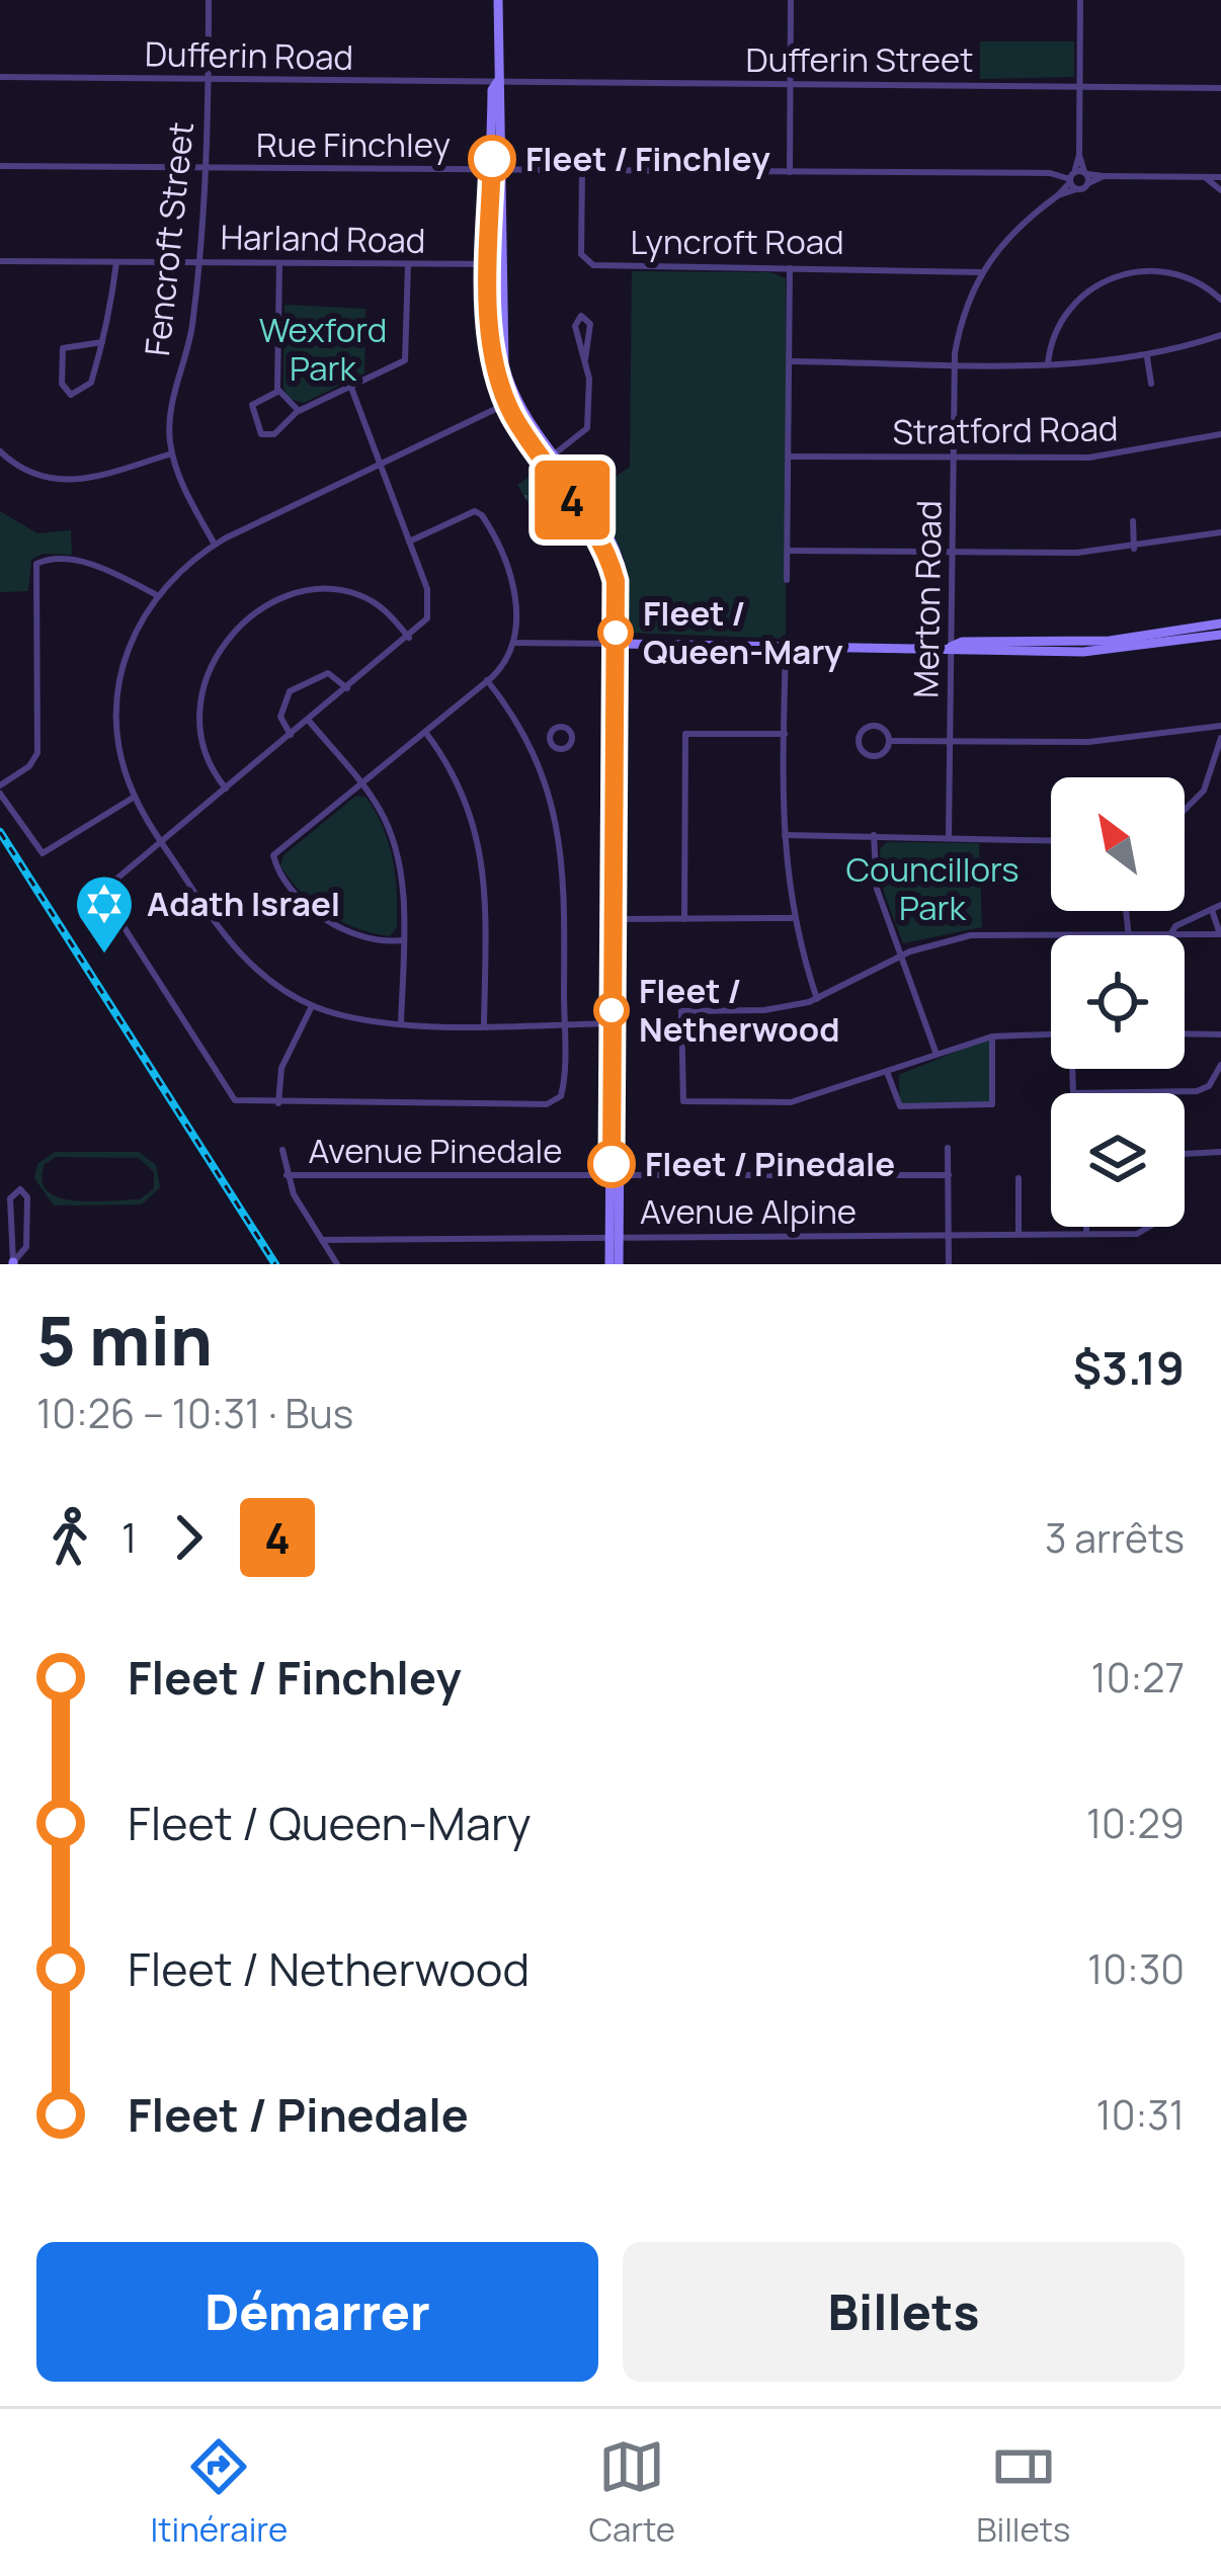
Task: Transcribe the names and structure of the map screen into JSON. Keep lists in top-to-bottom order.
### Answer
{
  "streets": {
    "street": [
      "Dufferin Road",
      "Dufferin Street",
      "Rue Finchley",
      "Fencroft Street",
      "Harland Road",
      "Lyncroft Road",
      "Stratford Road",
      "Merton Road",
      "Avenue Pinedale",
      "Avenue Alpine"
    ]
  },
  "crossings": [
    ["Dufferin Road", "Dufferin Street"],
    ["Dufferin Road", "Fencroft Street"],
    ["Rue Finchley", "Fencroft Street"],
    ["Rue Finchley", "Lyncroft Road"],
    ["Rue Finchley", "Merton Road"],
    ["Fencroft Street", "Harland Road"],
    ["Lyncroft Road", "Merton Road"],
    ["Stratford Road", "Merton Road"]
  ],
  "parks": ["Wexford Park", "Councillors Park"],
  "places": {
    "other": [
      "Fleet / Finchley",
      "Fleet / Queen-Mary",
      "Fleet / Netherwood",
      "Fleet / Pinedale"
    ],
    "synagogue": ["Adath Israel"]
  },
  "lines": ["bus line 4"],
  "north": "top left",
  "page": {
    "on_map": "4",
    "heading": ["5 min", "10:26 – 10:31 · Bus", "$3.19"],
    "legs": ["1", "4", "3 arrêts"],
    "list": [
      {
        "name": "Fleet / Finchley",
        "value": "10:27"
      },
      {
        "name": "Fleet / Queen-Mary",
        "value": "10:29"
      },
      {
        "name": "Fleet / Netherwood",
        "value": "10:30"
      },
      {
        "name": "Fleet / Pinedale",
        "value": "10:31"
      }
    ],
    "buttons": ["Démarrer", "Billets"],
    "tabs": ["Itinéraire", "Carte", "Billets"]
  }
}
